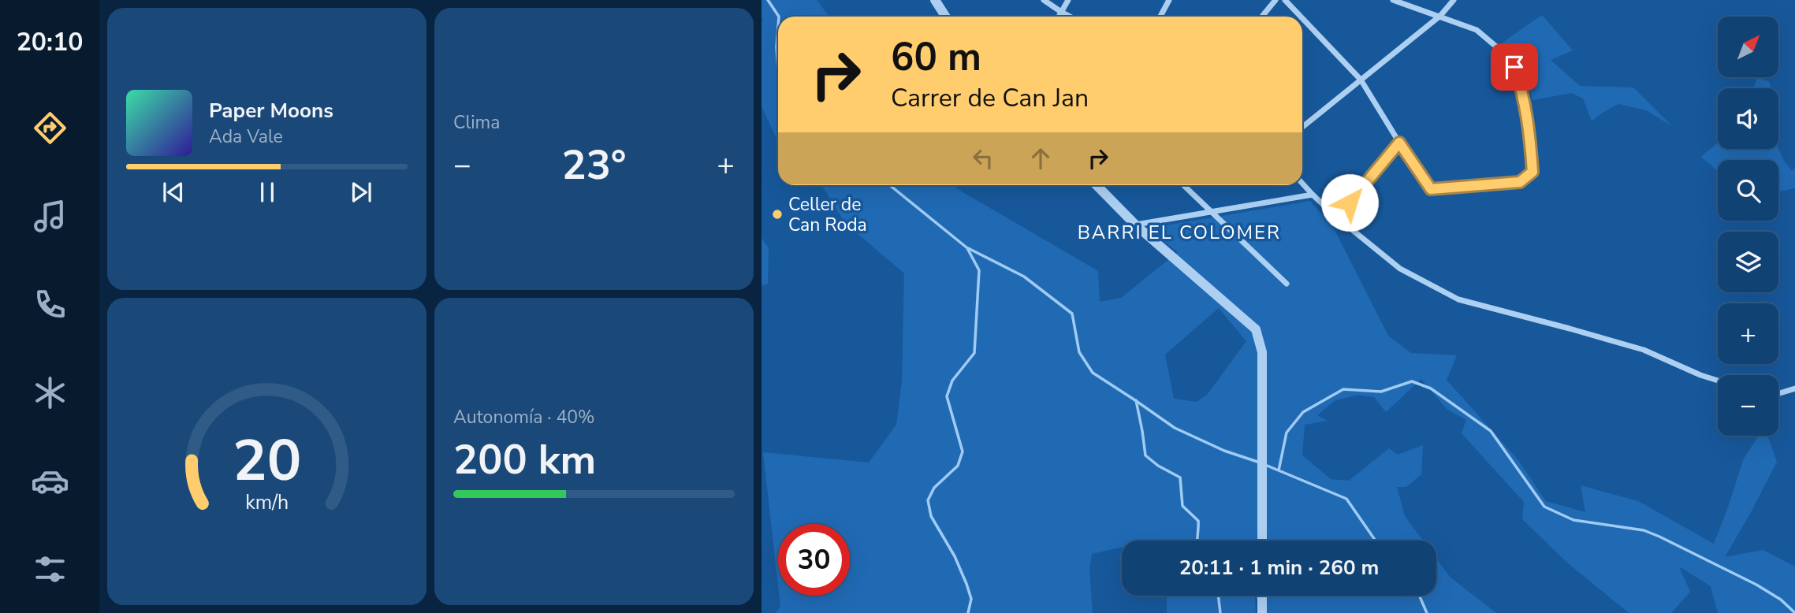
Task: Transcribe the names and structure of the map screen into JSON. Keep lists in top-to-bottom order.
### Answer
{
  "districts": ["BARRI EL COLOMER"],
  "places": ["Celler de Can Roda"],
  "north": "top right",
  "page": {
    "tabs": "20:10",
    "tile": [
      "Clima",
      ["Autonomía · 40%", "200 km"]
    ],
    "map_buttons": ["+", "−"],
    "turn": ["60 m", "Carrer de Can Jan"],
    "song": ["Paper Moons", "Ada Vale"],
    "heat": ["−", "23°", "+"],
    "limit": "30",
    "trip": "20:11 · 1 min · 260 m",
    "gauge": ["20", "km/h"]
  }
}
